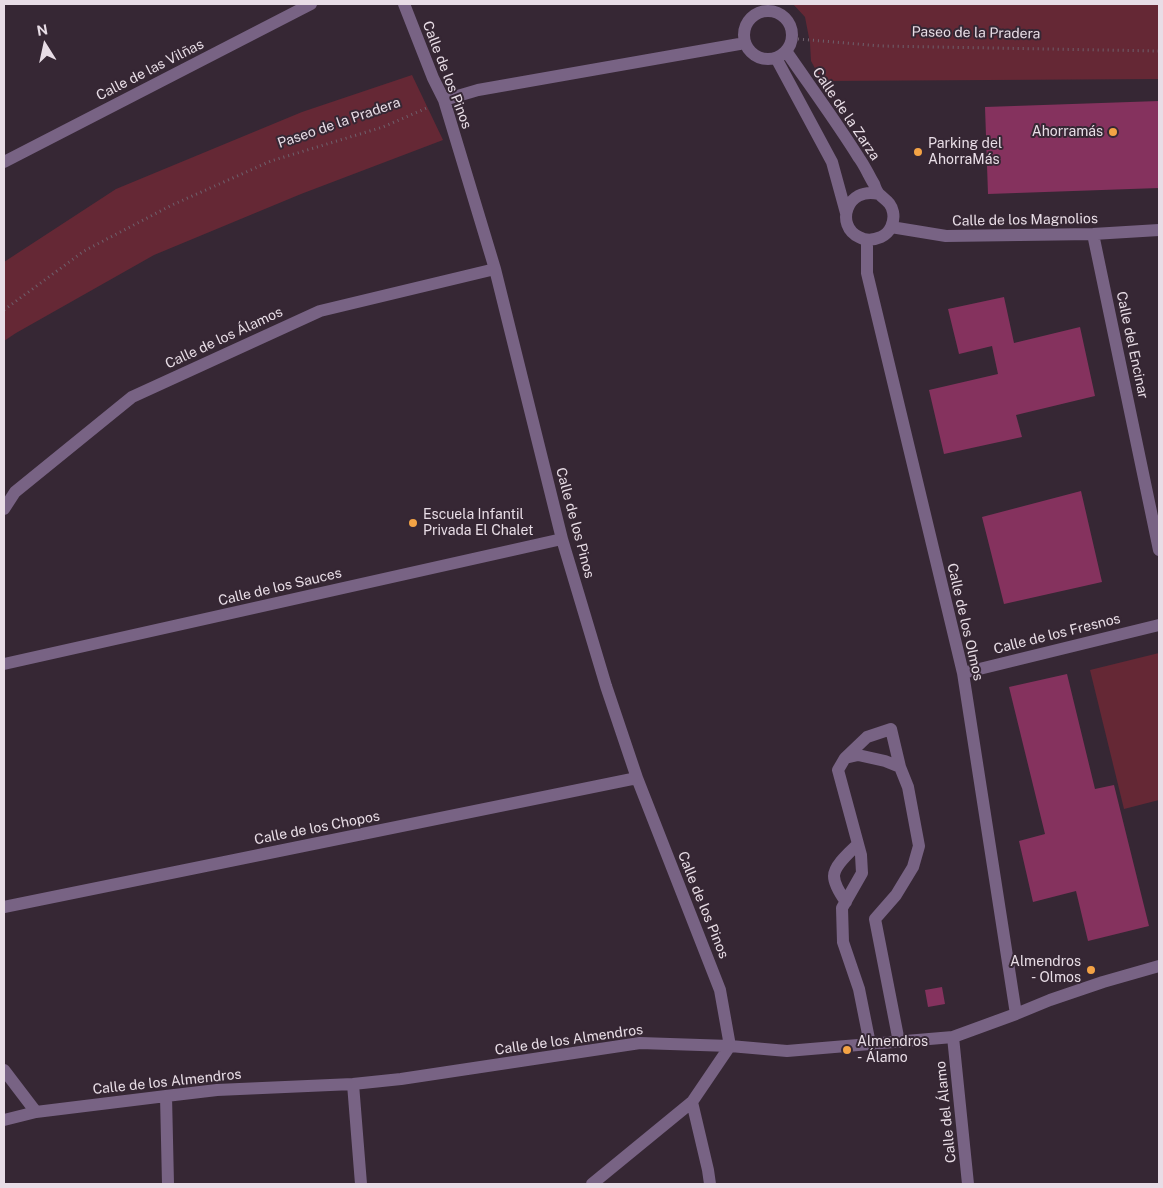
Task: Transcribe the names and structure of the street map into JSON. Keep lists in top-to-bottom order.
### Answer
{
  "streets": {
    "street": [
      "Calle de las Vilñas",
      "Calle de los Pinos",
      "Calle de la Zarza",
      "Calle de los Magnolios",
      "Calle de los Álamos",
      "Calle del Encinar",
      "Calle de los Sauces",
      "Calle de los Olmos",
      "Calle de los Fresnos",
      "Calle de los Chopos",
      "Calle de los Almendros",
      "Calle del Álamo"
    ],
    "path": ["Paseo de la Pradera"]
  },
  "crossings": [
    ["Paseo de la Pradera", "Calle de los Pinos"],
    ["Paseo de la Pradera", "Calle de la Zarza"],
    ["Calle de los Pinos", "Calle de los Álamos"],
    ["Calle de los Pinos", "Calle de los Sauces"],
    ["Calle de los Pinos", "Calle de los Chopos"],
    ["Calle de los Pinos", "Calle de los Almendros"],
    ["Calle de la Zarza", "Calle de los Magnolios"],
    ["Calle de la Zarza", "Calle de los Olmos"],
    ["Calle de los Magnolios", "Calle del Encinar"],
    ["Calle de los Magnolios", "Calle de los Olmos"],
    ["Calle de los Olmos", "Calle de los Fresnos"],
    ["Calle de los Olmos", "Calle de los Almendros"],
    ["Calle de los Almendros", "Calle del Álamo"]
  ],
  "places": [
    "Ahorramás",
    "Parking del AhorraMás",
    "Escuela Infantil Privada El Chalet",
    "Almendros - Olmos",
    "Almendros - Álamo"
  ],
  "north": "top"
}
